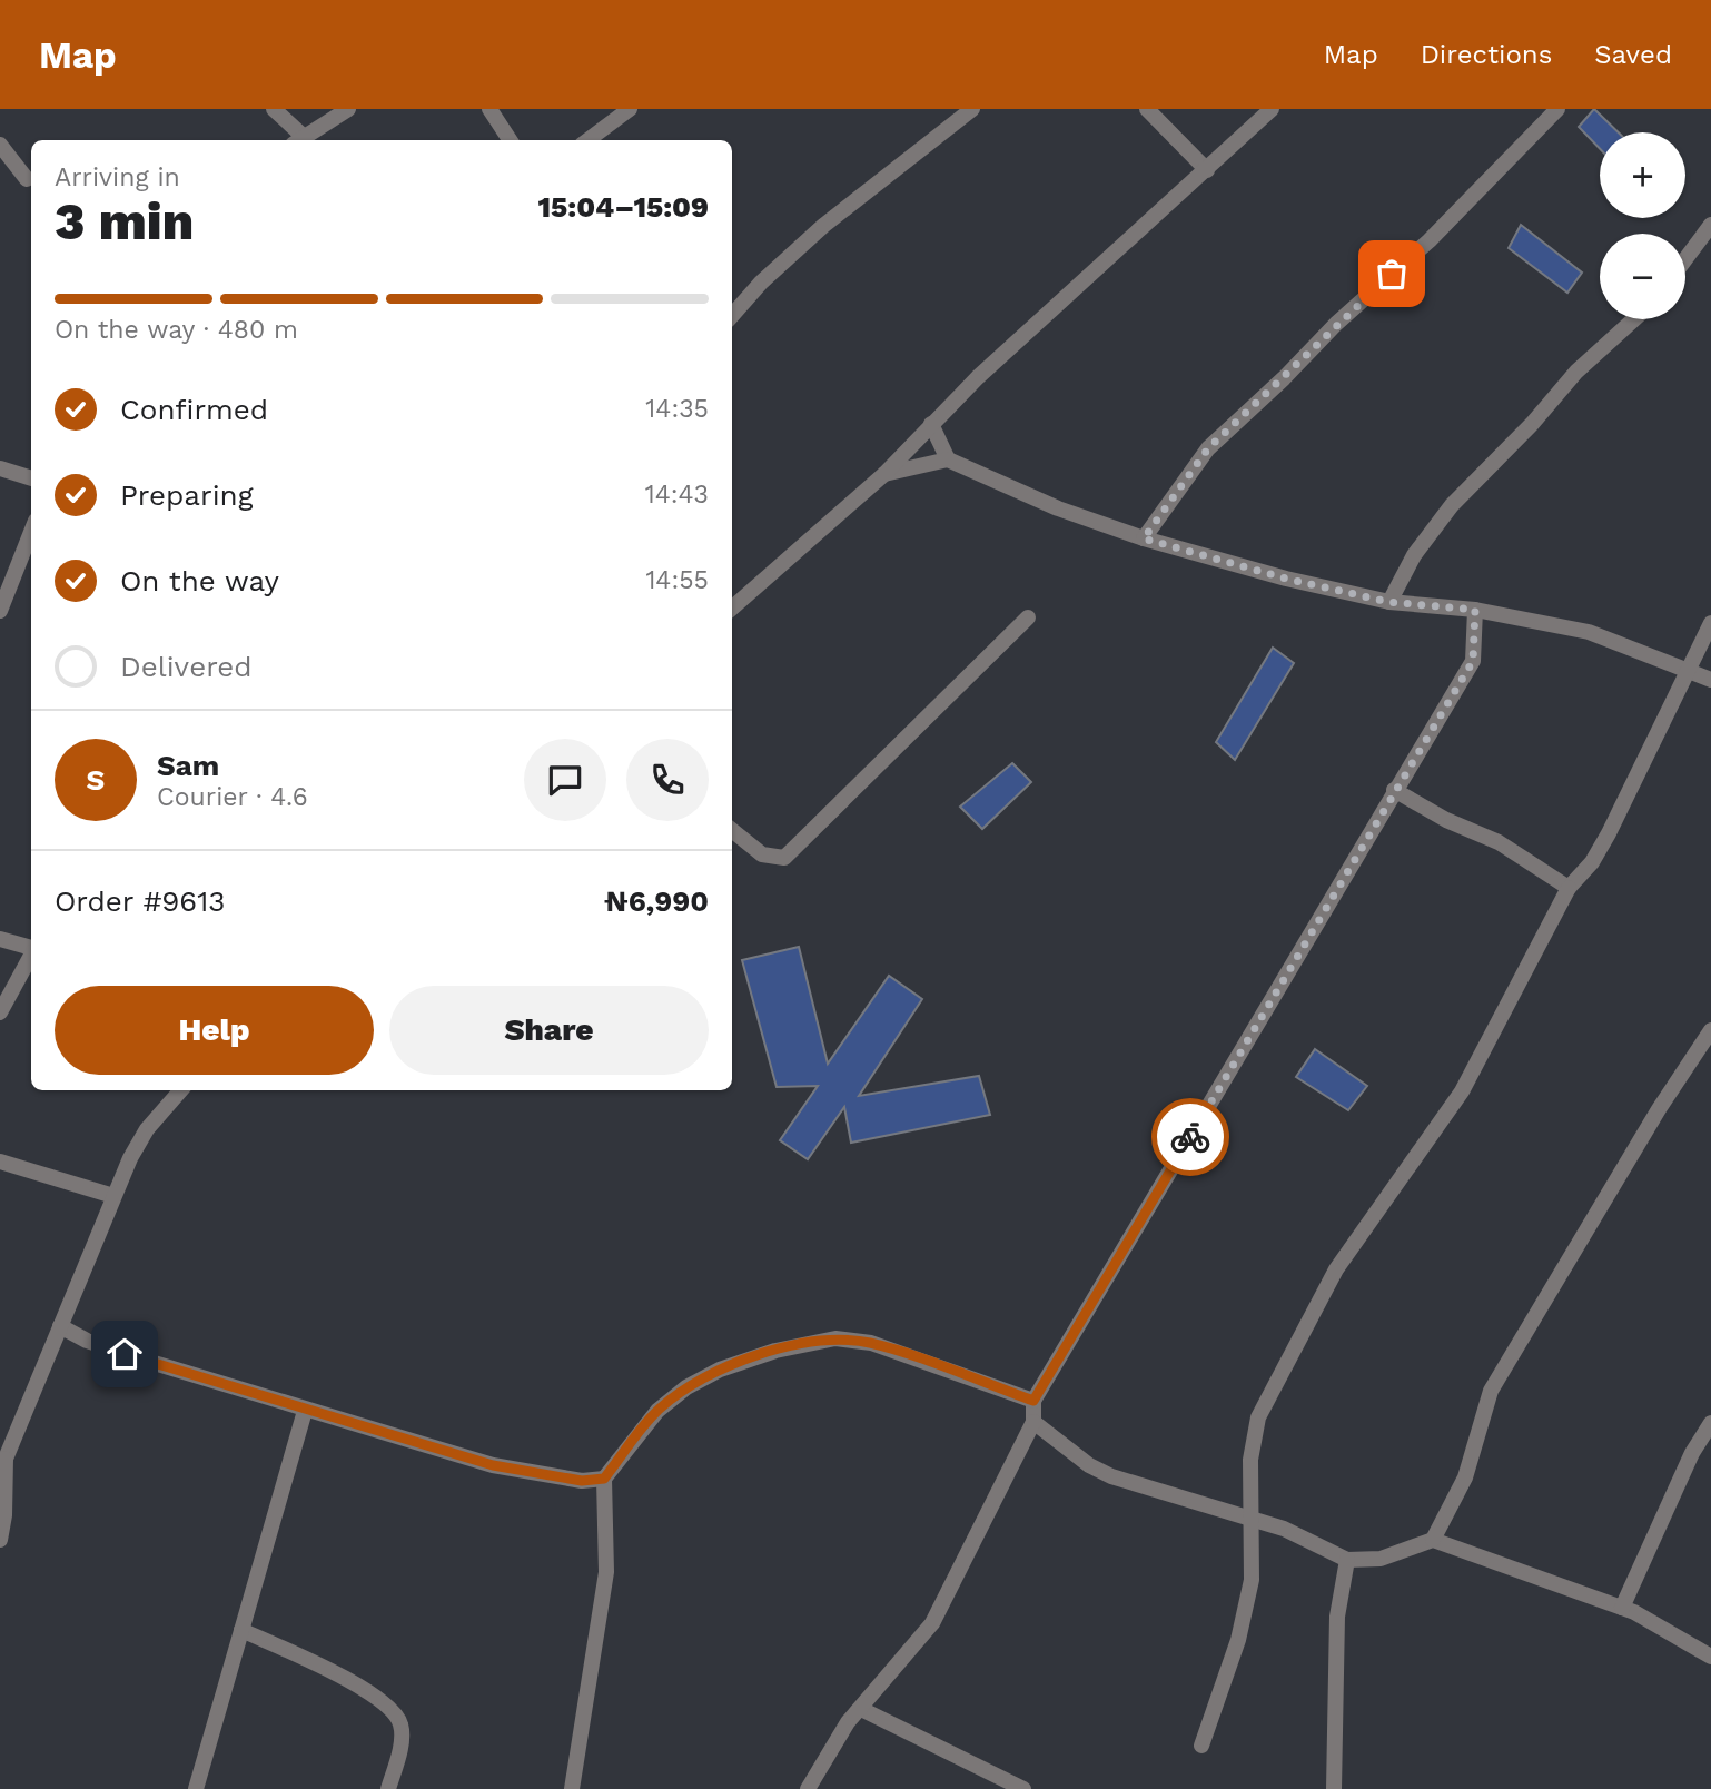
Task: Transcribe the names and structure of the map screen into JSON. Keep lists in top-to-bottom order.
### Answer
{
  "page": {
    "header": "Map",
    "nav": ["Map", "Directions", "Saved"],
    "map_buttons": ["+", "−"],
    "heading": ["3 min", "Arriving in", "15:04–15:09"],
    "panel": [
      "Sam",
      "Courier · 4.6",
      "Order #9613",
      "₦6,990"
    ],
    "bar": "On the way · 480 m",
    "list": [
      ["Confirmed", "14:35"],
      ["Preparing", "14:43"],
      ["On the way", "14:55"],
      "Delivered"
    ],
    "round": "S",
    "buttons": ["Help", "Share"]
  }
}
